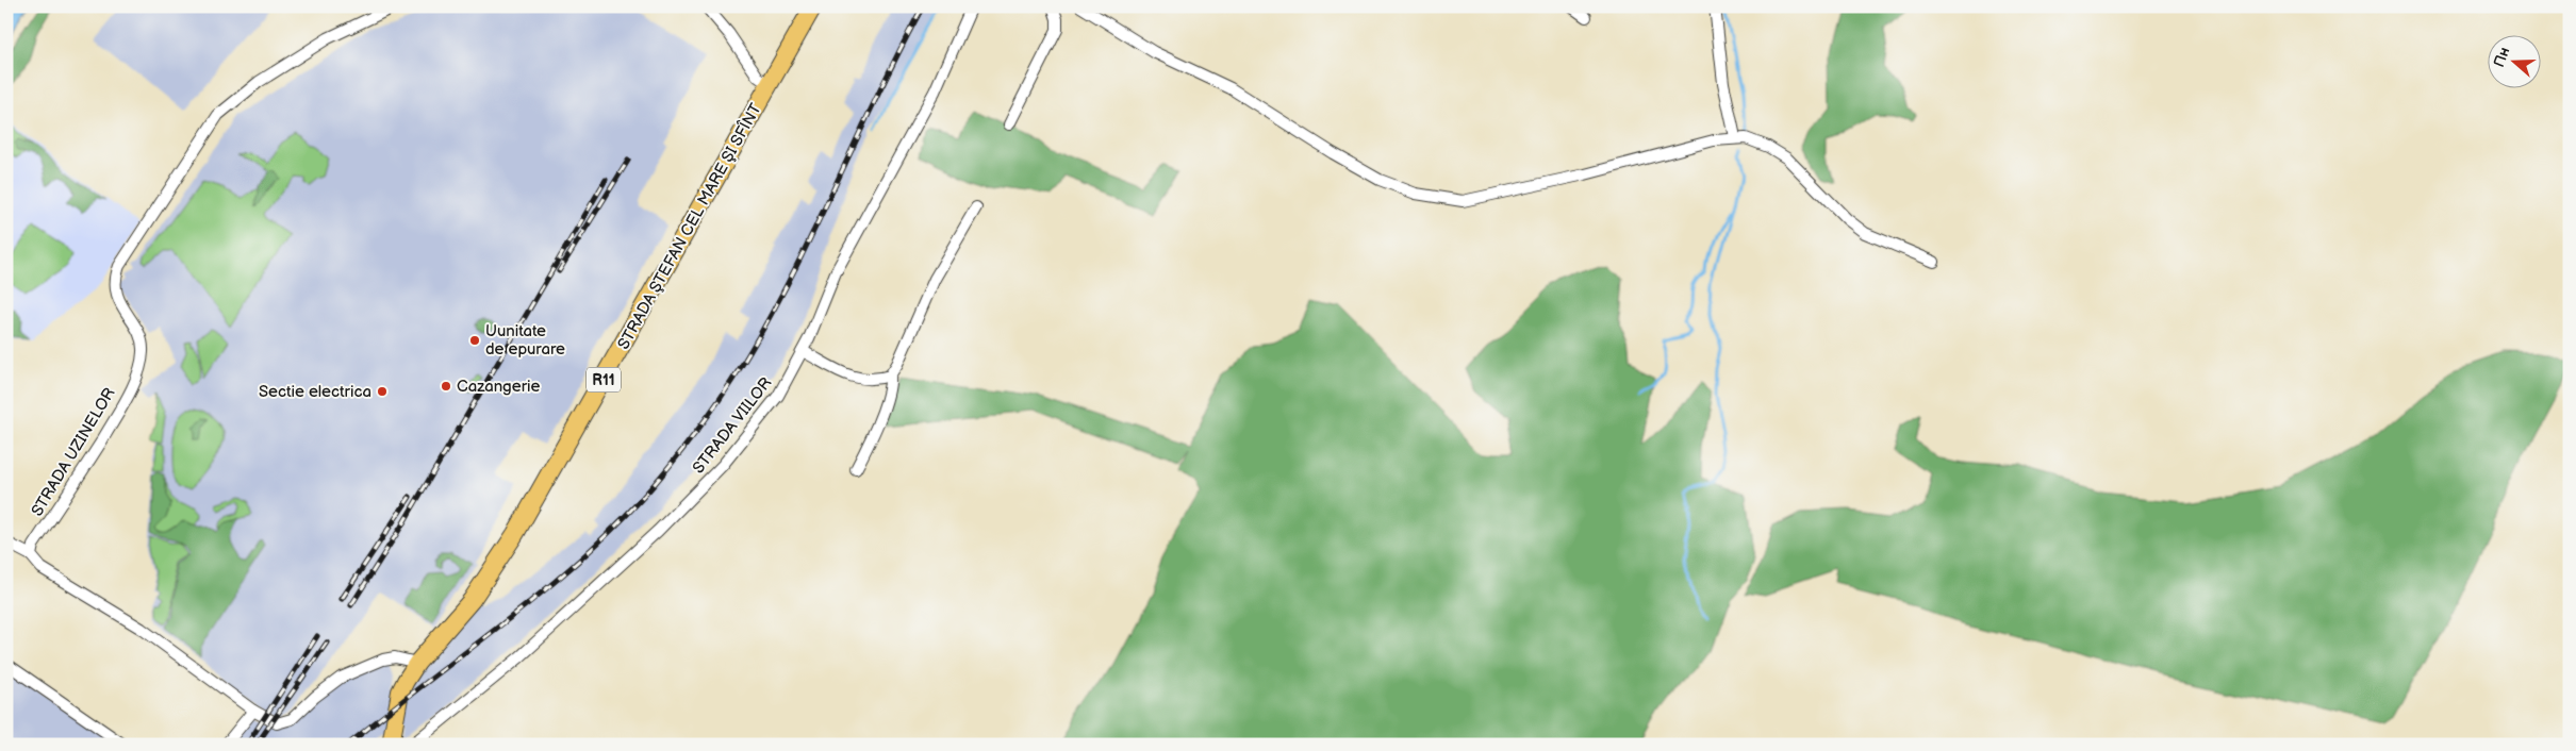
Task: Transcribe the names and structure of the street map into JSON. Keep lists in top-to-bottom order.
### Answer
{
  "streets": {
    "main road": ["STRADA ŞTEFAN CEL MARE ŞI SFÎNT", "R11"],
    "street": ["STRADA VIILOR", "STRADA UZINELOR"]
  },
  "places": ["Uunitate de epurare", "Cazangerie", "Sectie electrica"],
  "north": "left"
}
